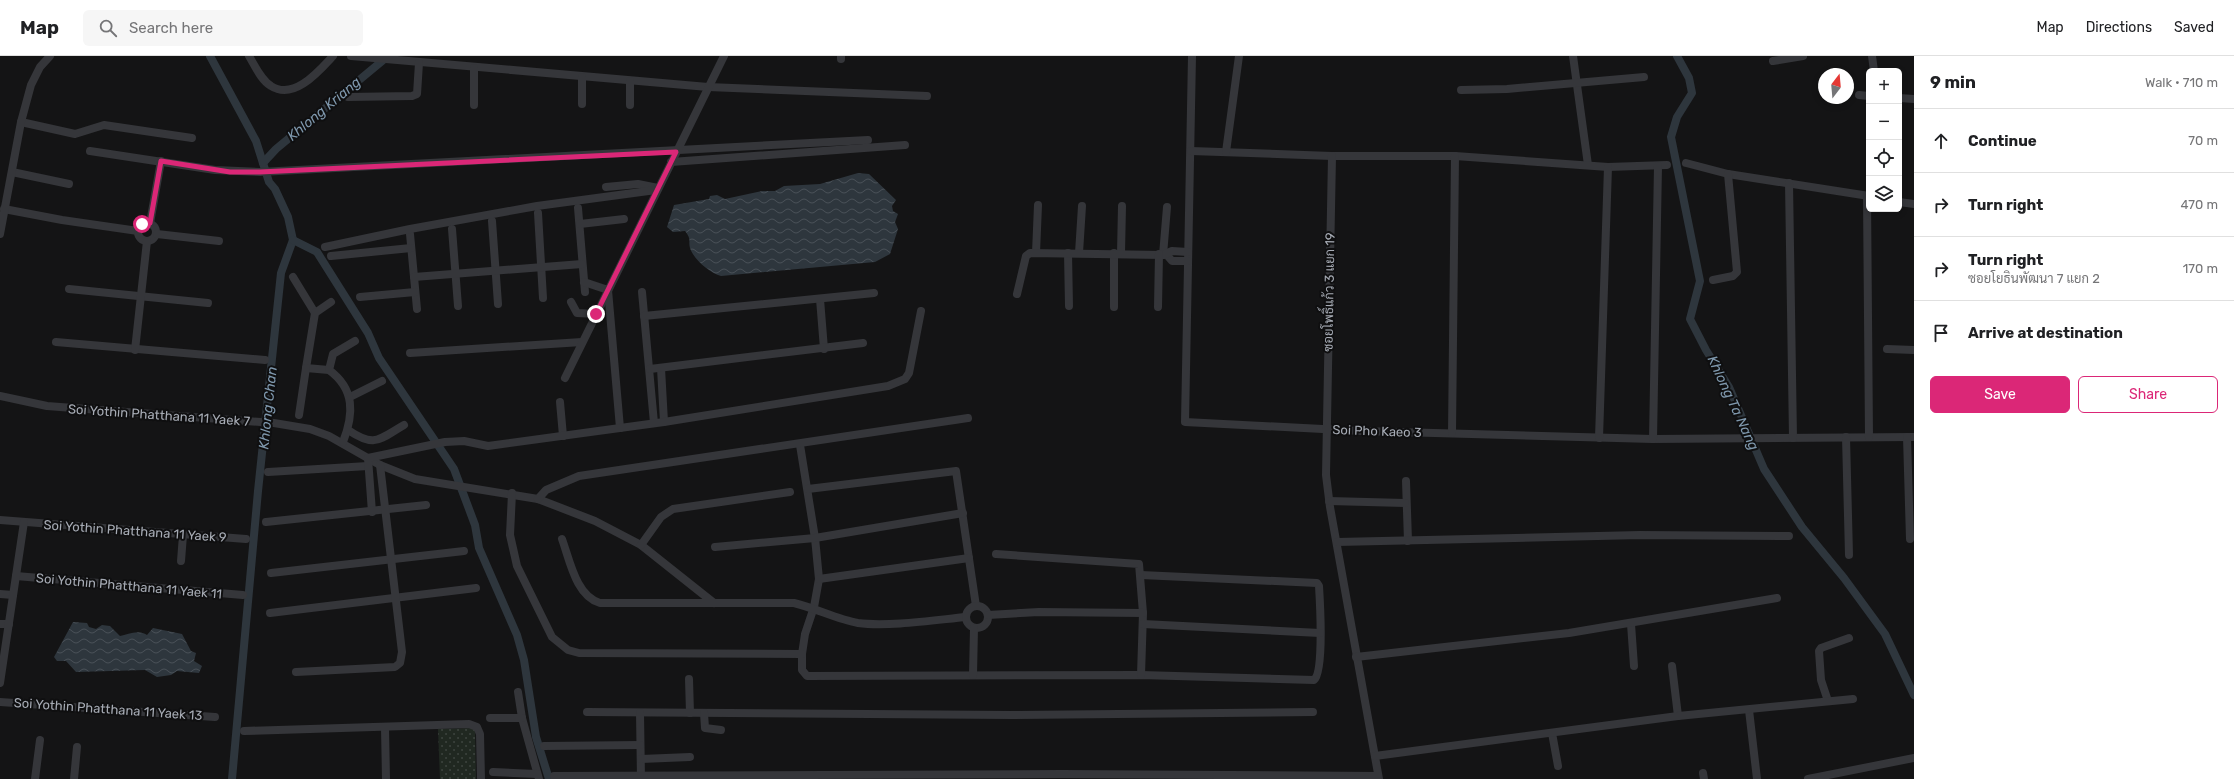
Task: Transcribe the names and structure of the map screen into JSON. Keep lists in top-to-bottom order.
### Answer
{
  "streets": {
    "street": [
      "ซอยโพธิ์แก้ว 3 แยก 19",
      "Soi Yothin Phatthana 11 Yaek 7",
      "Soi Pho Kaeo 3",
      "Soi Yothin Phatthana 11 Yaek 9",
      "Soi Yothin Phatthana 11 Yaek 11",
      "Soi Yothin Phatthana 11 Yaek 13"
    ]
  },
  "crossings": [
    ["ซอยโพธิ์แก้ว 3 แยก 19", "Soi Pho Kaeo 3"]
  ],
  "water": ["Khlong Kriang", "Khlong Ta Nang", "Khlong Chan"],
  "north": "top",
  "page": {
    "header": "Map",
    "search": "Search here",
    "nav": ["Map", "Directions", "Saved"],
    "heading": ["9 min", "Walk · 710 m"],
    "map_buttons": ["+", "−"],
    "list": [
      ["Continue", "70 m"],
      ["Turn right", "470 m"],
      ["Turn right", "ซอยโยธินพัฒนา 7 แยก 2", "170 m"],
      "Arrive at destination"
    ],
    "buttons": ["Save", "Share"]
  }
}
